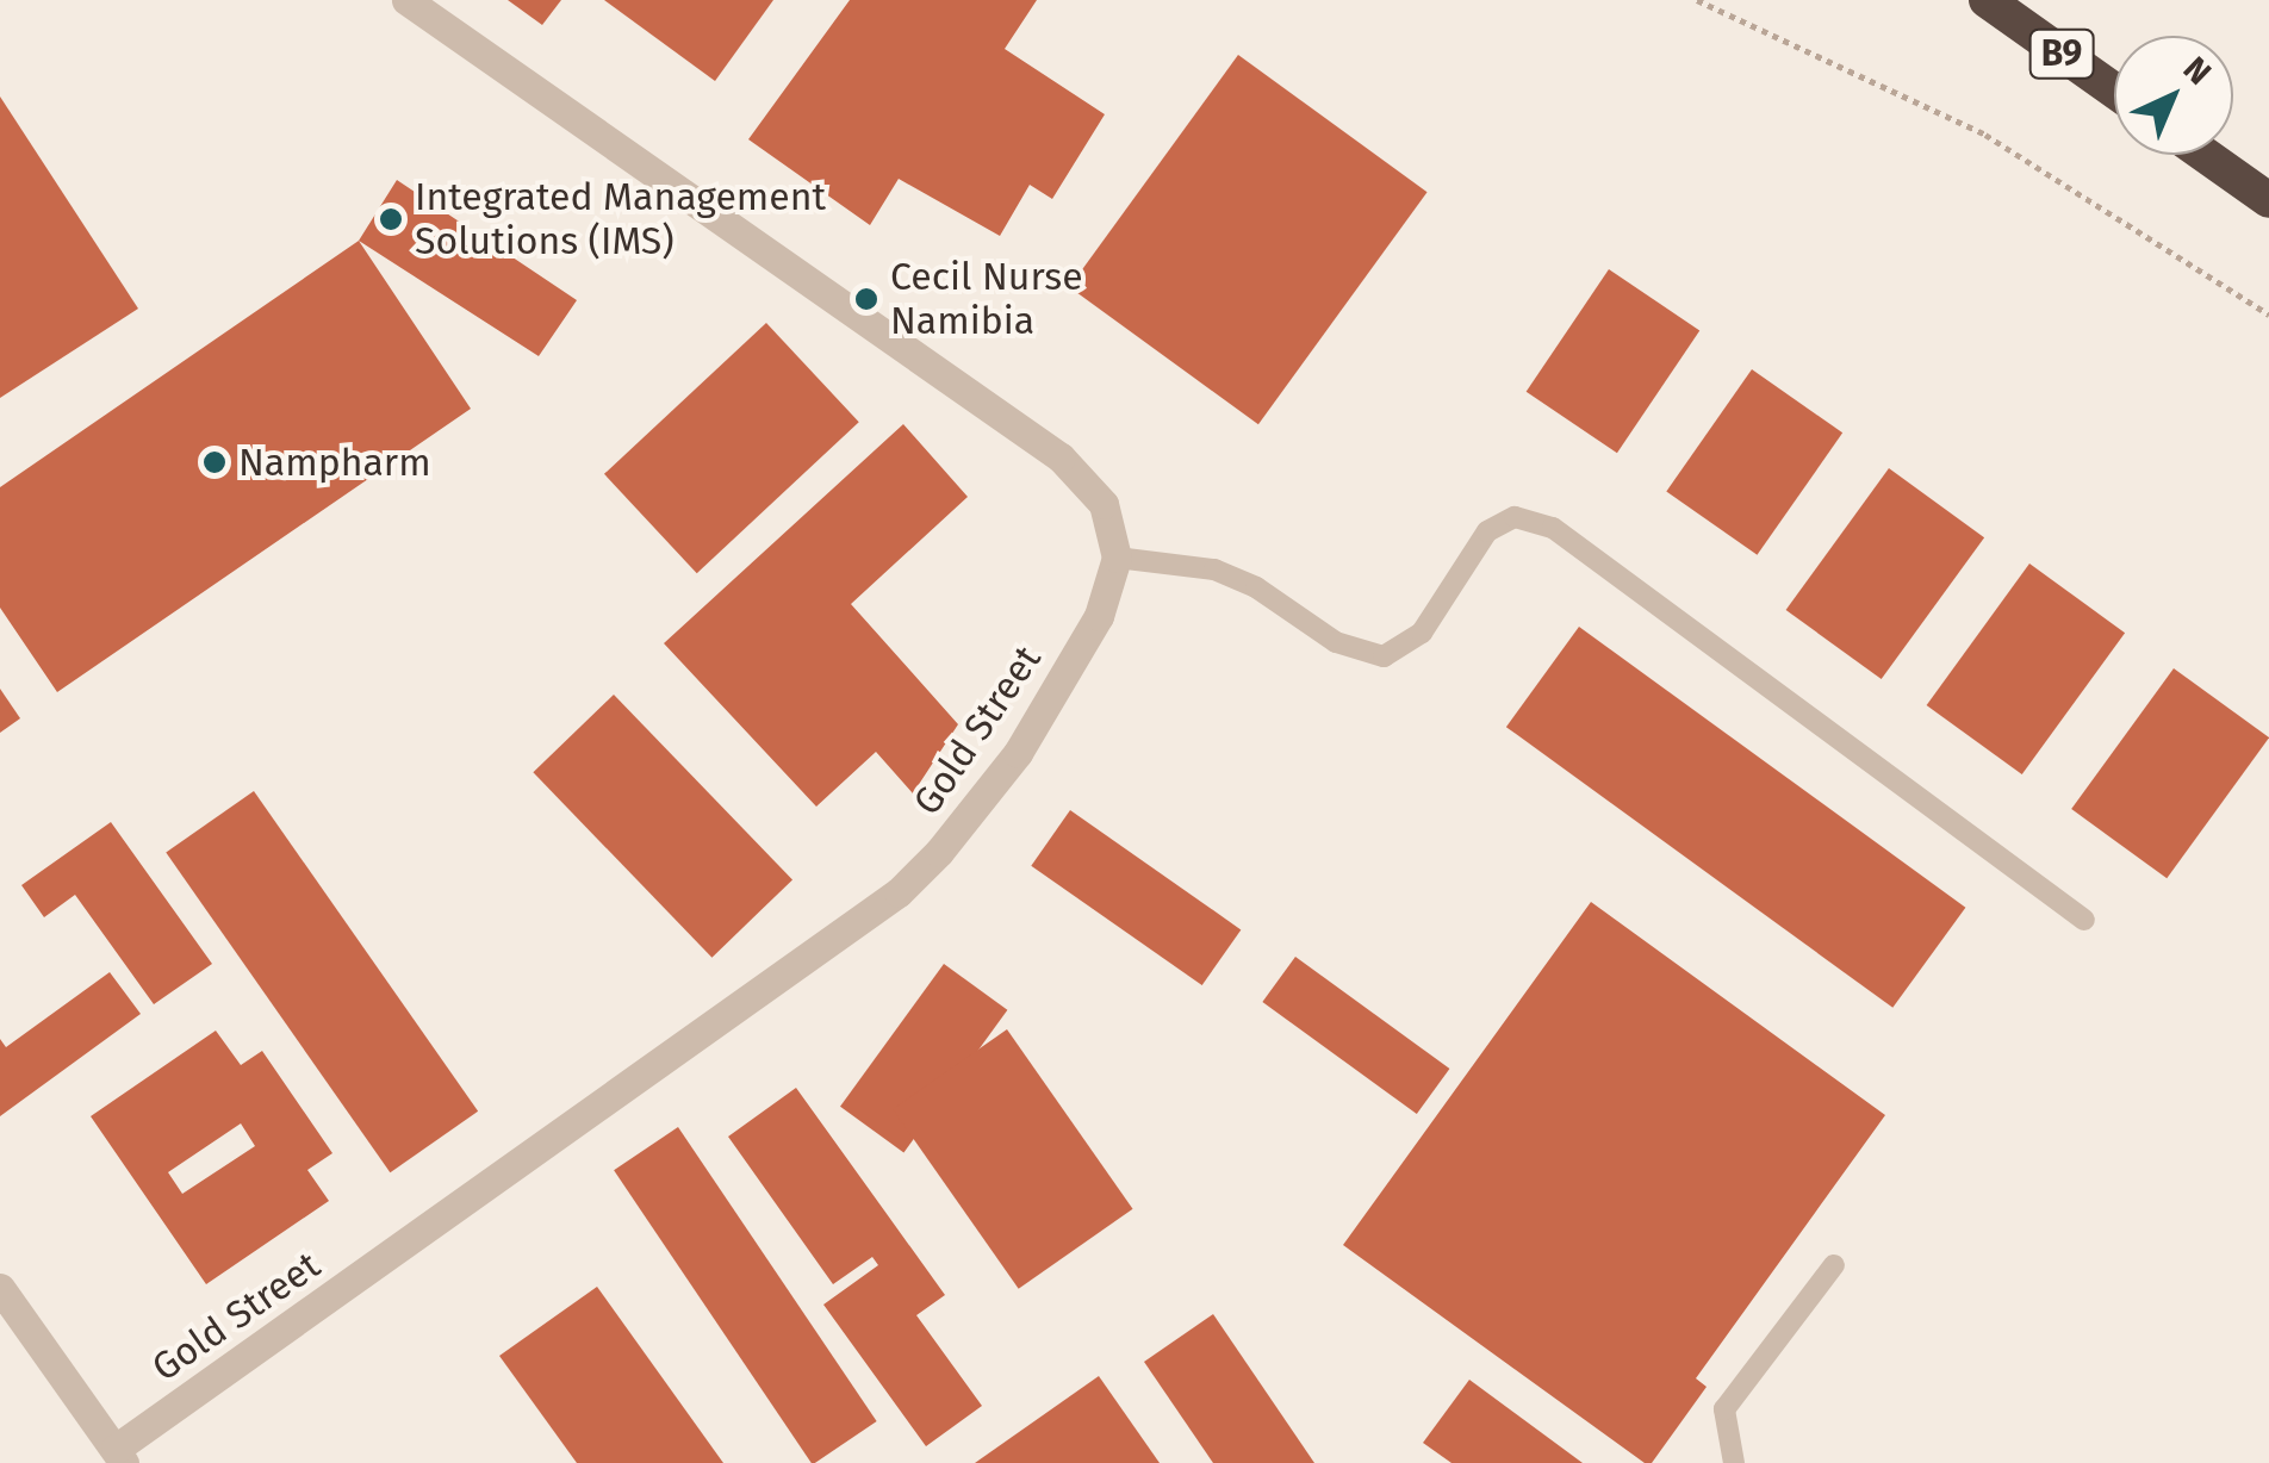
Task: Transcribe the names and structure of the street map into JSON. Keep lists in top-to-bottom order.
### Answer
{
  "streets": {
    "highway": ["B9"],
    "street": ["Gold Street"]
  },
  "places": ["Integrated Management Solutions (IMS)", "Cecil Nurse Namibia", "Nampharm"],
  "north": "top right"
}
